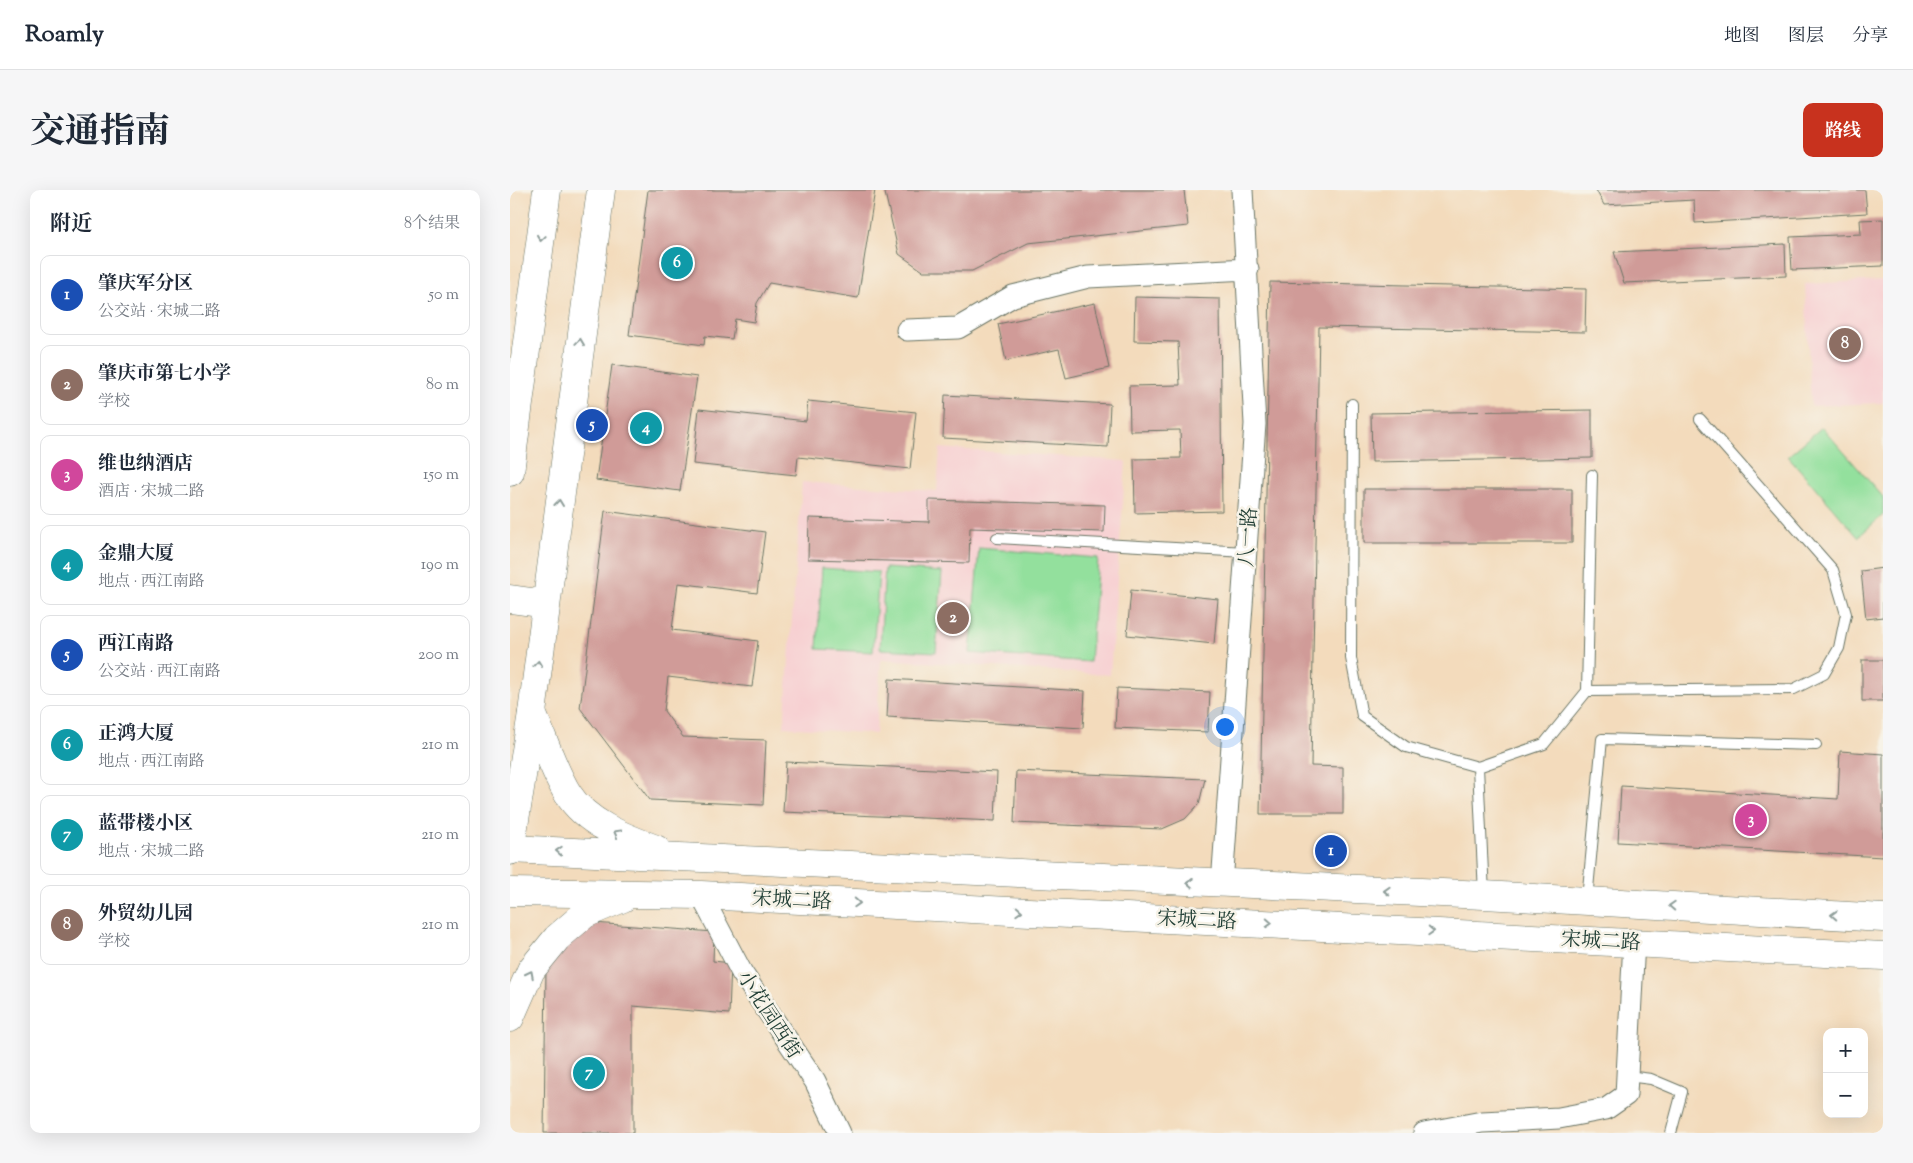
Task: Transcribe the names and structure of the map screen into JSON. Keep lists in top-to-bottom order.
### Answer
{
  "streets": {
    "main road": ["宋城二路"],
    "street": ["八一路", "小花园西街"]
  },
  "crossings": [
    ["八一路", "宋城二路"],
    ["宋城二路", "小花园西街"]
  ],
  "page": {
    "header": "Roamly",
    "nav": ["地图", "图层", "分享"],
    "title": "交通指南",
    "buttons": "路线",
    "heading": ["附近", "8个结果"],
    "pins": [
      "6",
      "8",
      "5",
      "4",
      "2",
      "3",
      "1",
      "7"
    ],
    "list": [
      {
        "mark": "1",
        "name": "肇庆军分区",
        "note": "公交站 · 宋城二路",
        "value": "50 m"
      },
      {
        "mark": "2",
        "name": "肇庆市第七小学",
        "note": "学校",
        "value": "80 m"
      },
      {
        "mark": "3",
        "name": "维也纳酒店",
        "note": "酒店 · 宋城二路",
        "value": "150 m"
      },
      {
        "mark": "4",
        "name": "金鼎大厦",
        "note": "地点 · 西江南路",
        "value": "190 m"
      },
      {
        "mark": "5",
        "name": "西江南路",
        "note": "公交站 · 西江南路",
        "value": "200 m"
      },
      {
        "mark": "6",
        "name": "正鸿大厦",
        "note": "地点 · 西江南路",
        "value": "210 m"
      },
      {
        "mark": "7",
        "name": "蓝带楼小区",
        "note": "地点 · 宋城二路",
        "value": "210 m"
      },
      {
        "mark": "8",
        "name": "外贸幼儿园",
        "note": "学校",
        "value": "210 m"
      }
    ],
    "map_buttons": ["+", "−"]
  }
}
